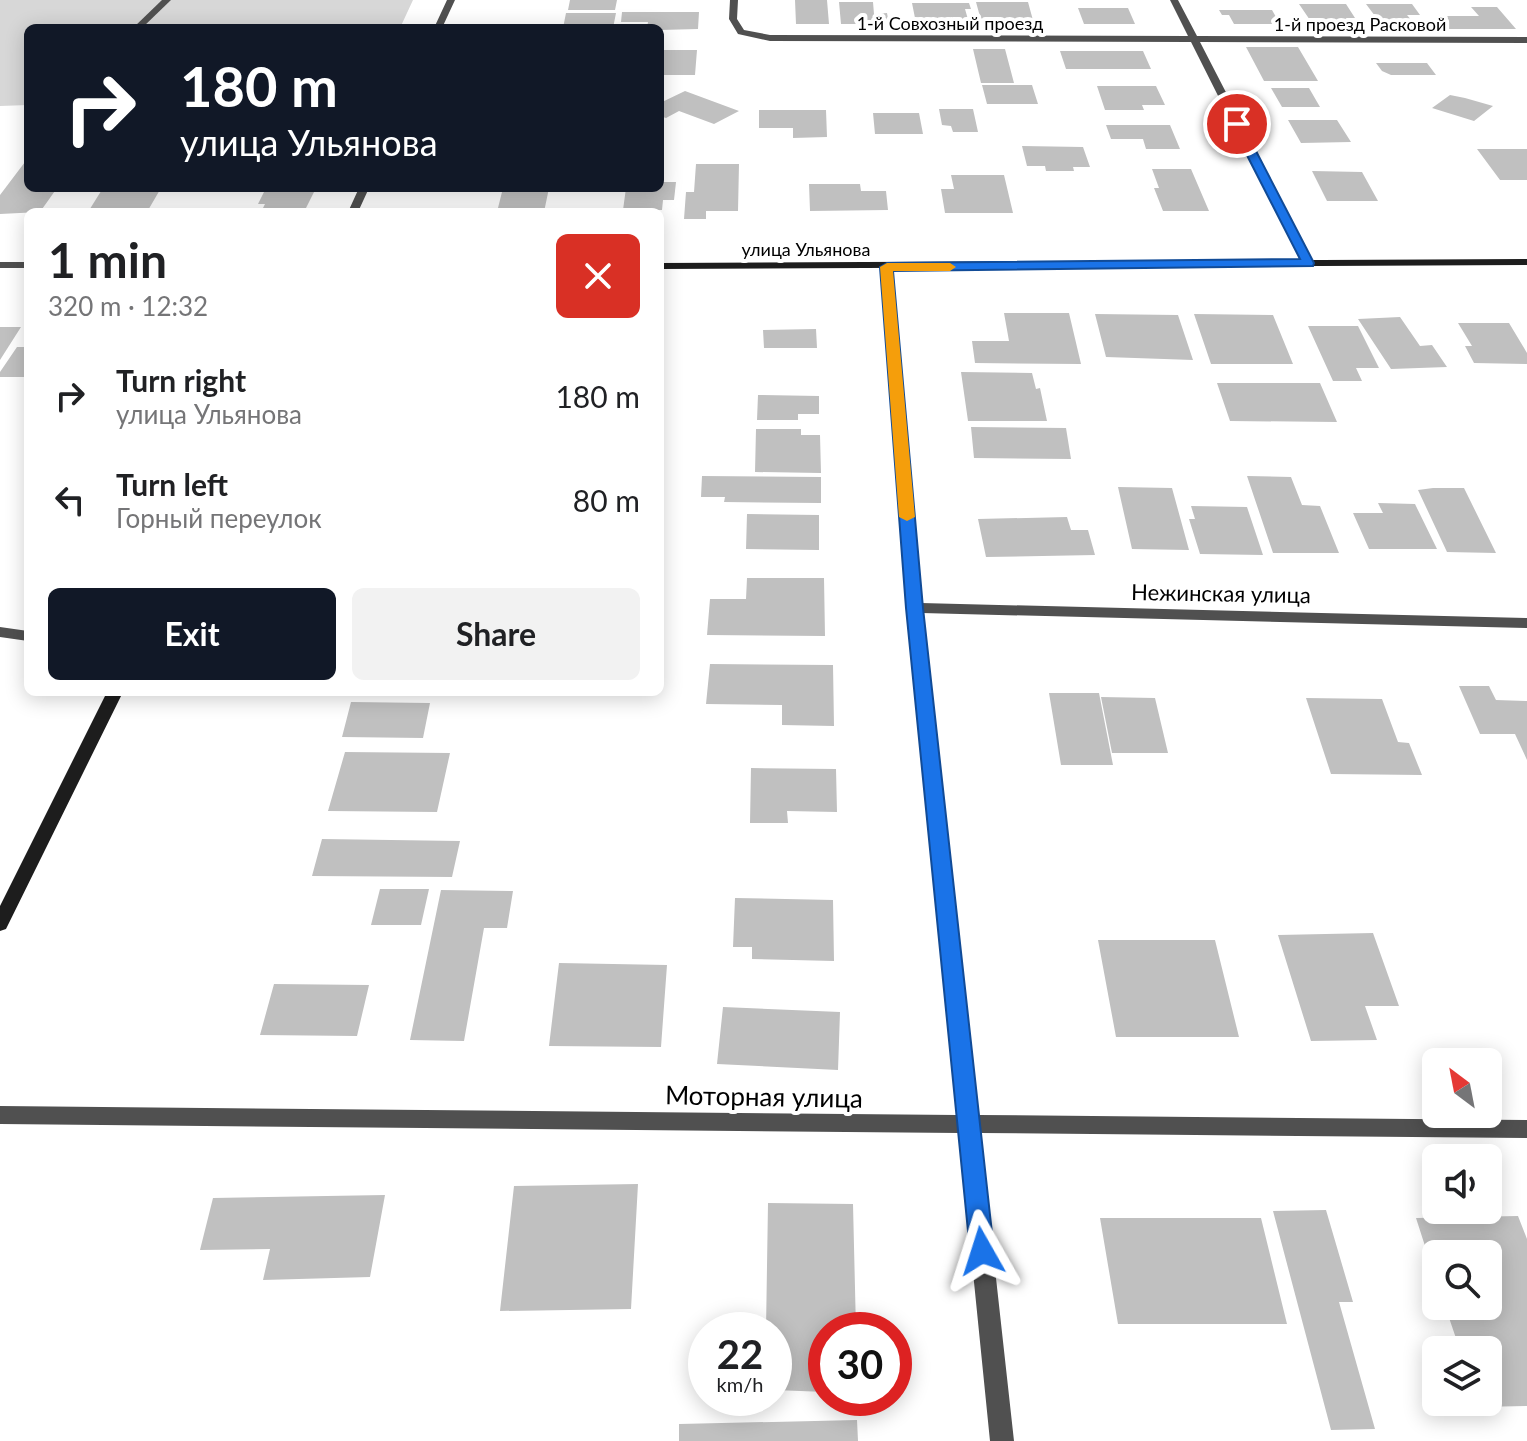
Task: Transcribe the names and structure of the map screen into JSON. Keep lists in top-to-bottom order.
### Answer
{
  "streets": {
    "main road": ["улица Ульянова"],
    "street": [
      "1-й Совхозный проезд",
      "1-й проезд Расковой",
      "Нежинская улица",
      "Моторная улица"
    ]
  },
  "crossings": [
    ["1-й Совхозный проезд", "1-й проезд Расковой"]
  ],
  "north": "top left",
  "page": {
    "turn": ["180 m", "улица Ульянова"],
    "heading": ["1 min", "320 m · 12:32"],
    "list": [
      {
        "name": "Turn right",
        "note": "улица Ульянова",
        "value": "180 m"
      },
      {
        "name": "Turn left",
        "note": "Горный переулок",
        "value": "80 m"
      }
    ],
    "buttons": ["Exit", "Share"],
    "speed": "22 km/h",
    "limit": "30"
  }
}
